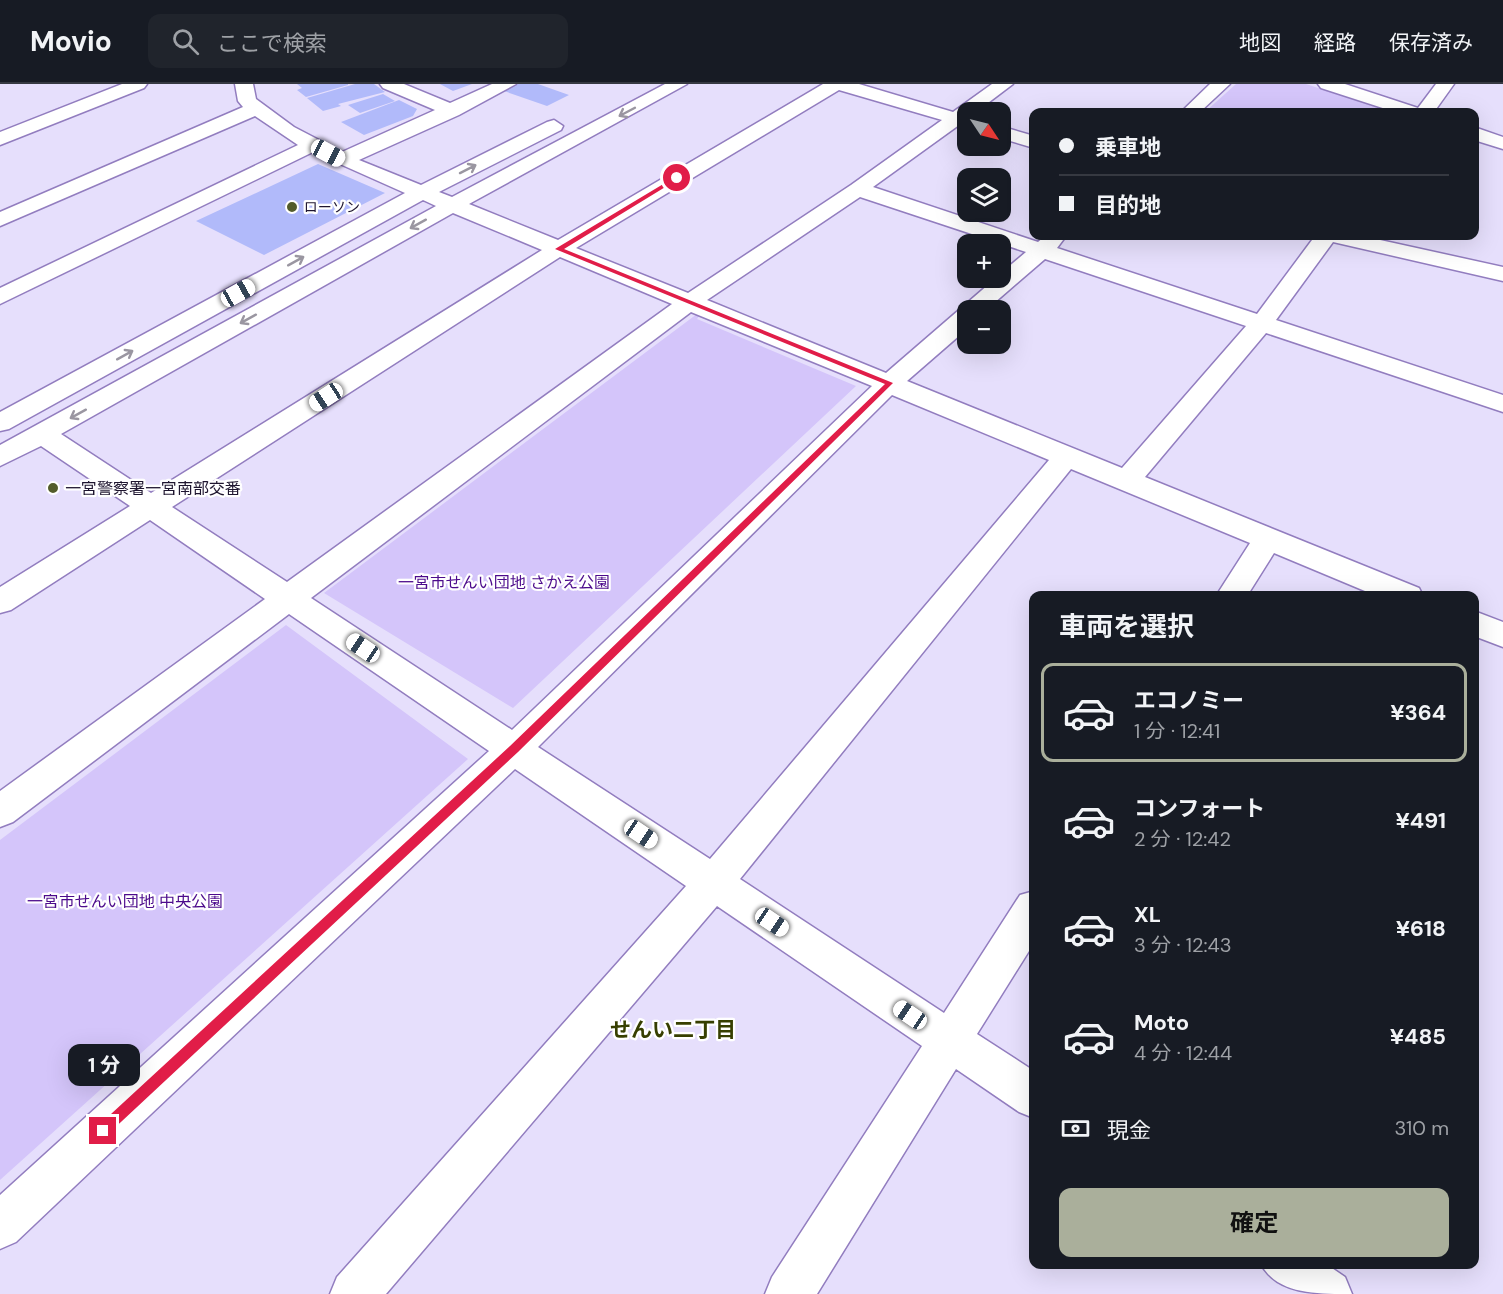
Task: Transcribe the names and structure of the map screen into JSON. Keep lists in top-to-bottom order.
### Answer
{
  "districts": ["せんい二丁目"],
  "parks": ["一宮市せんい団地 さかえ公園", "一宮市せんい団地 中央公園"],
  "places": ["ローソン", "一宮警察署一宮南部交番"],
  "north": "bottom right",
  "page": {
    "header": "Movio",
    "search": "ここで検索",
    "nav": ["地図", "経路", "保存済み"],
    "map_buttons": ["+", "−"],
    "banner": ["乗車地", "目的地"],
    "heading": "車両を選択",
    "list": [
      {
        "name": "エコノミー",
        "note": "1 分 · 12:41",
        "value": "¥364"
      },
      {
        "name": "コンフォート",
        "note": "2 分 · 12:42",
        "value": "¥491"
      },
      {
        "name": "XL",
        "note": "3 分 · 12:43",
        "value": "¥618"
      },
      {
        "name": "Moto",
        "note": "4 分 · 12:44",
        "value": "¥485"
      }
    ],
    "bubble": "1 分",
    "pay": ["現金", "310 m"],
    "buttons": "確定"
  }
}
